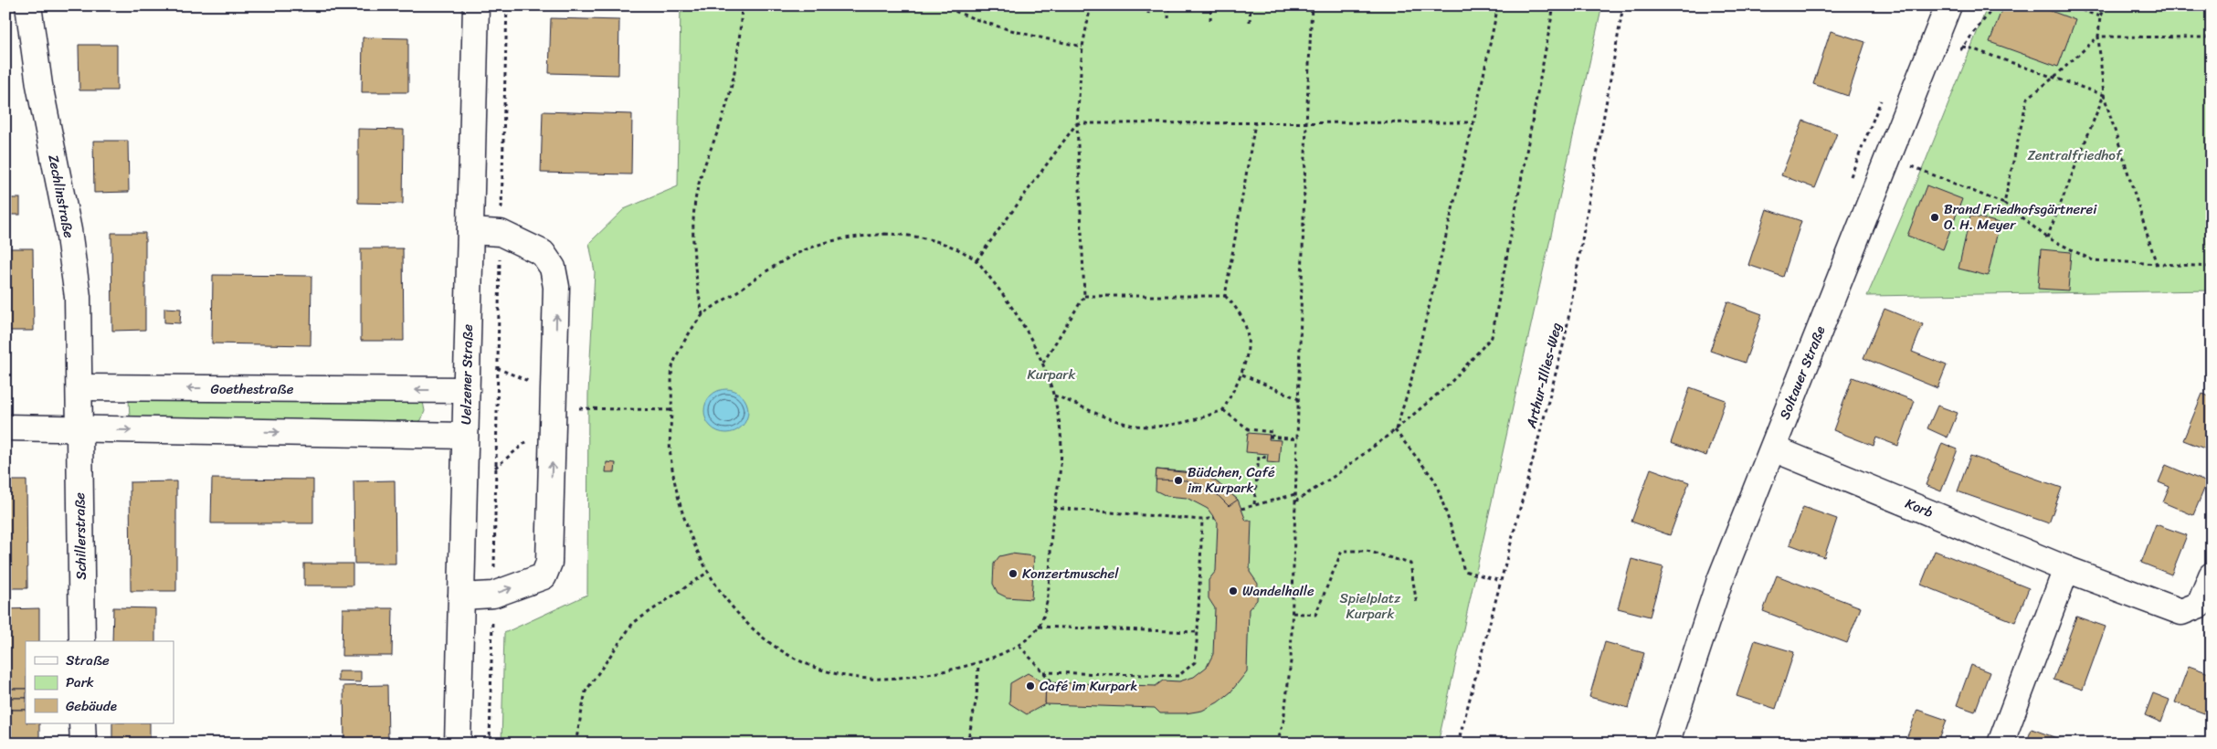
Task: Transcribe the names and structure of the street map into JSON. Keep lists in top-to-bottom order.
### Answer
{
  "streets": {
    "street": [
      "Zechlinstraße",
      "Soltauer Straße",
      "Uelzener Straße",
      "Goethestraße",
      "Korb",
      "Schillerstraße"
    ],
    "path": ["Arthur-Illies-Weg"]
  },
  "crossings": [
    ["Zechlinstraße", "Goethestraße"],
    ["Soltauer Straße", "Korb"],
    ["Uelzener Straße", "Goethestraße"]
  ],
  "parks": ["Zentralfriedhof", "Kurpark", "Spielplatz Kurpark"],
  "places": [
    "Brand Friedhofsgärtnerei O. H. Meyer",
    "Büdchen, Café im Kurpark",
    "Konzertmuschel",
    "Wandelhalle",
    "Café im Kurpark"
  ],
  "legend": ["Straße", "Park", "Gebäude"]
}
